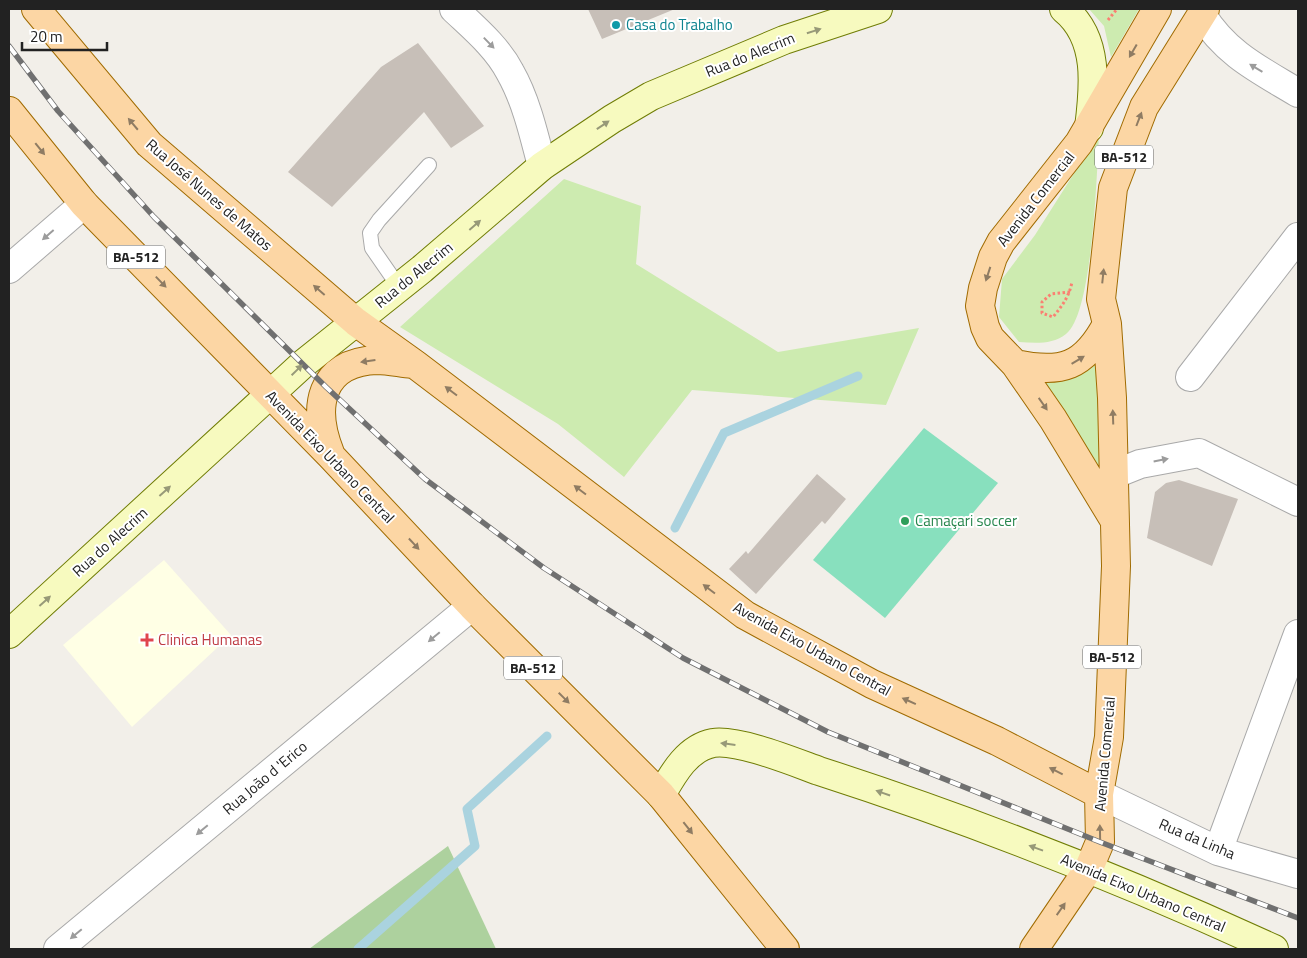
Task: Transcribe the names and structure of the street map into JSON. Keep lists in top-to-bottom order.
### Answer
{
  "streets": {
    "main road": [
      "Rua do Alecrim",
      "BA-512",
      "Rua José Nunes de Matos",
      "Avenida Comercial",
      "Avenida Eixo Urbano Central"
    ],
    "street": ["Rua João d 'Erico", "Rua da Linha"]
  },
  "crossings": [
    ["Rua do Alecrim", "Rua José Nunes de Matos"],
    ["Rua do Alecrim", "Avenida Eixo Urbano Central"],
    ["BA-512", "Avenida Comercial"],
    ["BA-512", "Avenida Eixo Urbano Central"],
    ["Rua José Nunes de Matos", "Avenida Eixo Urbano Central"],
    ["Avenida Comercial", "Avenida Eixo Urbano Central"],
    ["Avenida Comercial", "Rua da Linha"],
    ["Avenida Eixo Urbano Central", "Rua João d 'Erico"],
    ["Avenida Eixo Urbano Central", "Rua da Linha"]
  ],
  "one_way": ["Rua do Alecrim", "Rua José Nunes de Matos", "Rua João d 'Erico"],
  "places": {
    "other": ["Casa do Trabalho", "Camaçari soccer"],
    "health": ["Clinica Humanas"]
  },
  "scale_bar": "20 m"
}
